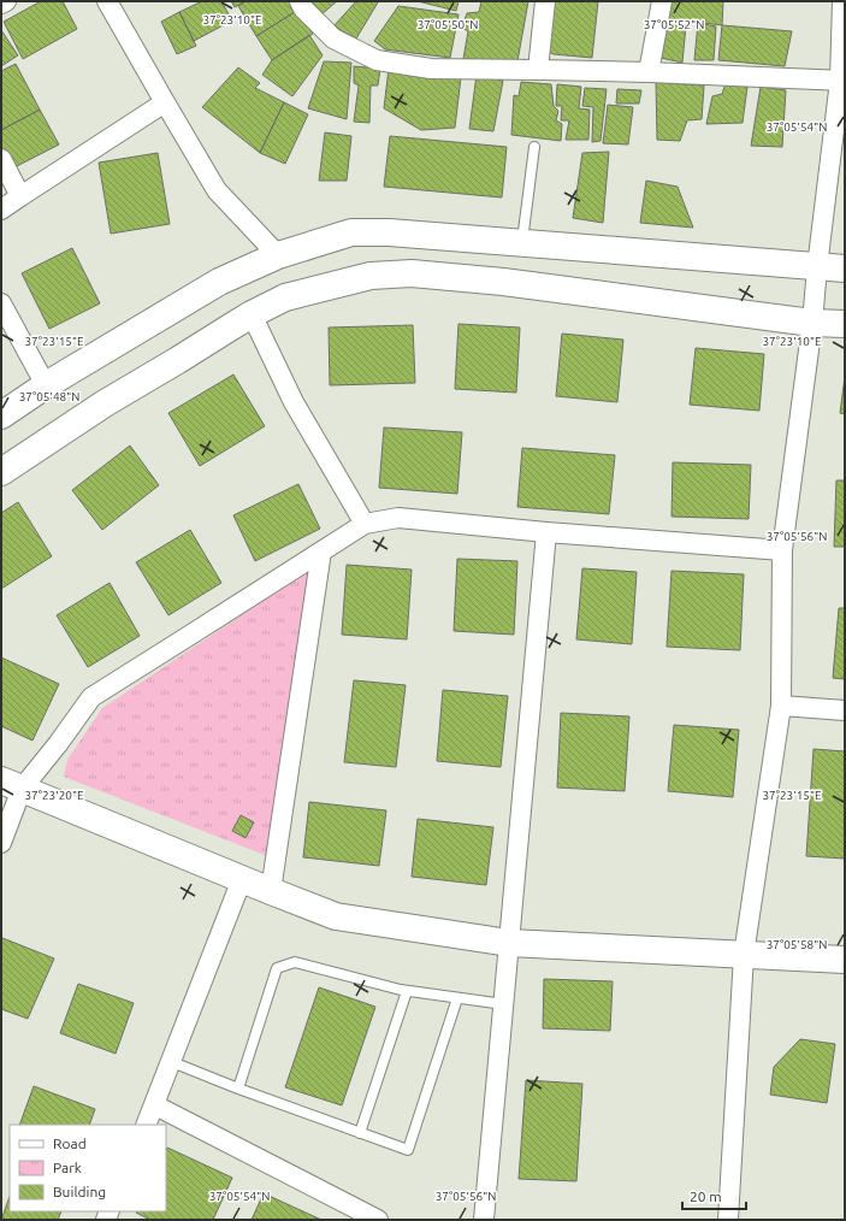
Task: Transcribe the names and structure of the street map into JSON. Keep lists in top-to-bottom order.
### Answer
{
  "legend": ["Road", "Park", "Building"],
  "scale_bar": "20 m",
  "coordinates": [
    "37°23'10\"E",
    "37°05'50\"N",
    "37°05'52\"N",
    "37°05'54\"N",
    "37°23'15\"E",
    "37°05'48\"N",
    "37°05'56\"N",
    "37°23'20\"E",
    "37°05'58\"N"
  ]
}
